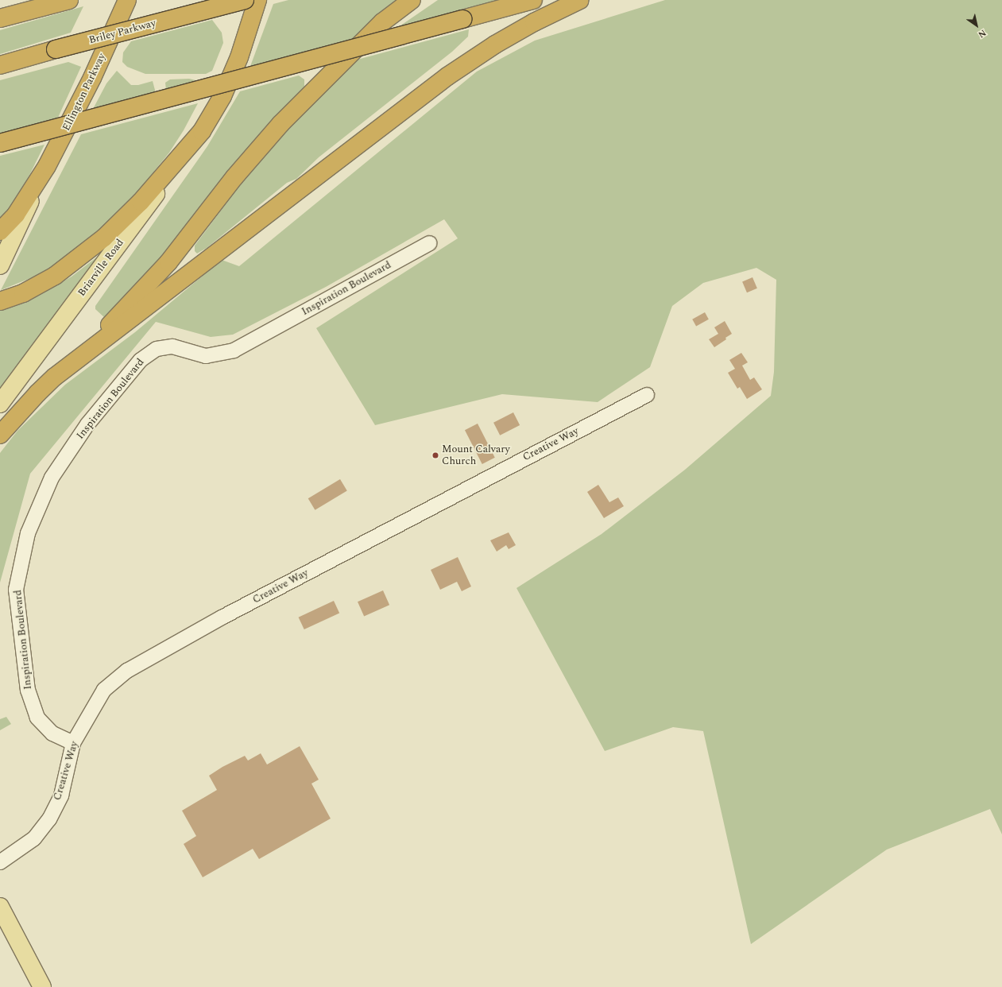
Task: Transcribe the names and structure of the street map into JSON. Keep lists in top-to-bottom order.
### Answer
{
  "streets": {
    "highway": ["Briley Parkway", "Ellington Parkway"],
    "main road": ["Briarville Road"],
    "street": ["Inspiration Boulevard", "Creative Way"]
  },
  "crossings": [
    ["Inspiration Boulevard", "Creative Way"]
  ],
  "places": ["Mount Calvary Church"],
  "north": "bottom right"
}
